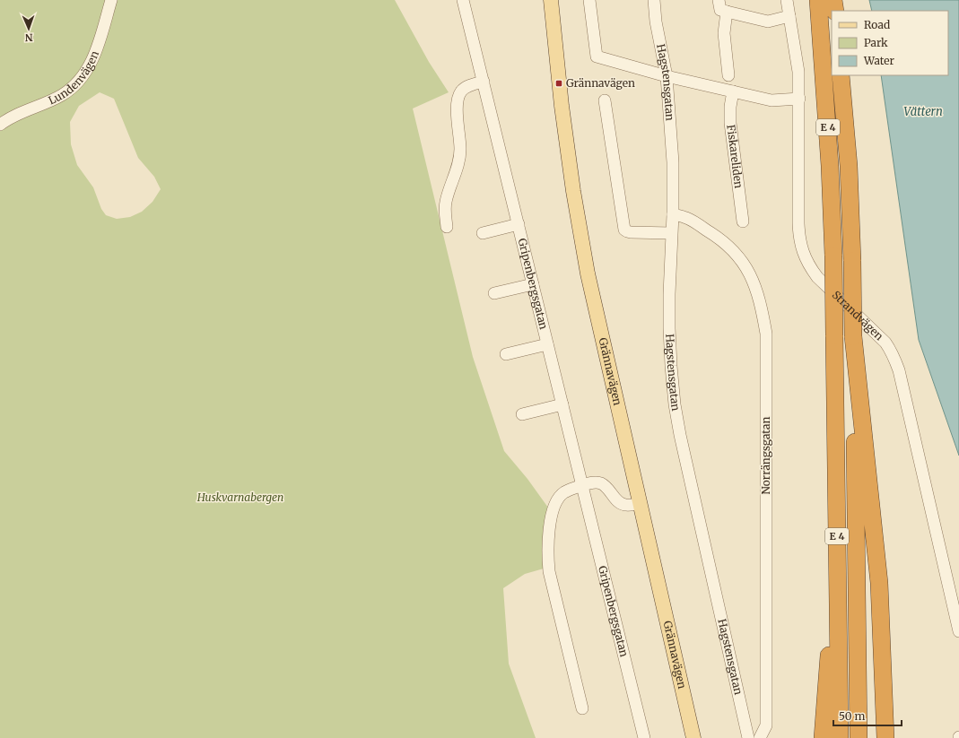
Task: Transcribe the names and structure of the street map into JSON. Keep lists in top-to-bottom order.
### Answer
{
  "streets": {
    "highway": ["E 4"],
    "main road": ["Grännavägen"],
    "street": [
      "Lundenvägen",
      "Hagstensgatan",
      "Fiskareliden",
      "Gripenbergsgatan",
      "Strandvägen",
      "Norrängsgatan"
    ]
  },
  "crossings": [
    ["Hagstensgatan", "Norrängsgatan"]
  ],
  "water": ["Vättern"],
  "parks": ["Huskvarnabergen"],
  "places": {
    "transit": ["Grännavägen"]
  },
  "legend": ["Road", "Park", "Water"],
  "scale_bar": "50 m",
  "north": "bottom"
}
